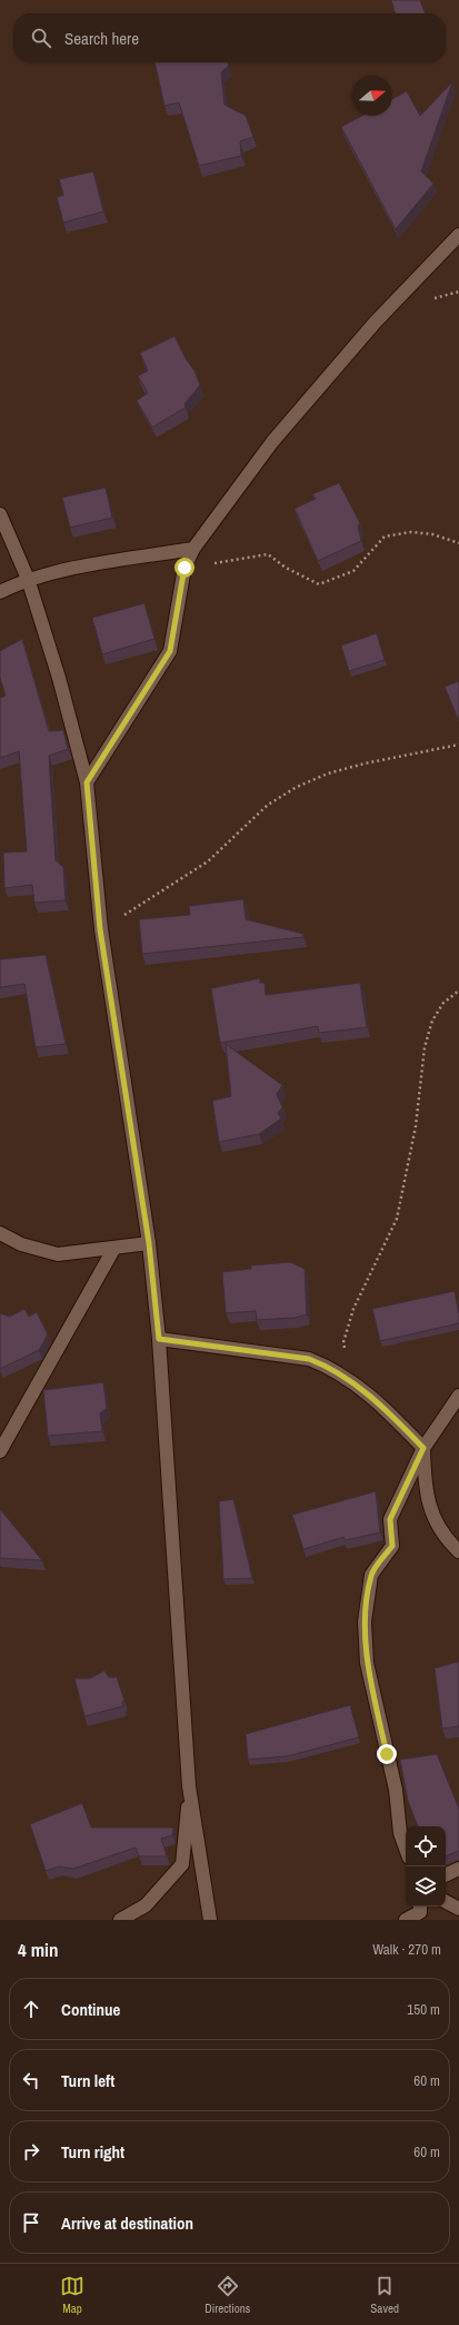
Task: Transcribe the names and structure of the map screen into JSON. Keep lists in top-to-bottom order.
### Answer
{
  "north": "right",
  "page": {
    "search": "Search here",
    "heading": ["4 min", "Walk · 270 m"],
    "list": [
      ["Continue", "150 m"],
      ["Turn left", "60 m"],
      ["Turn right", "60 m"],
      "Arrive at destination"
    ],
    "nav": ["Map", "Directions", "Saved"]
  }
}
